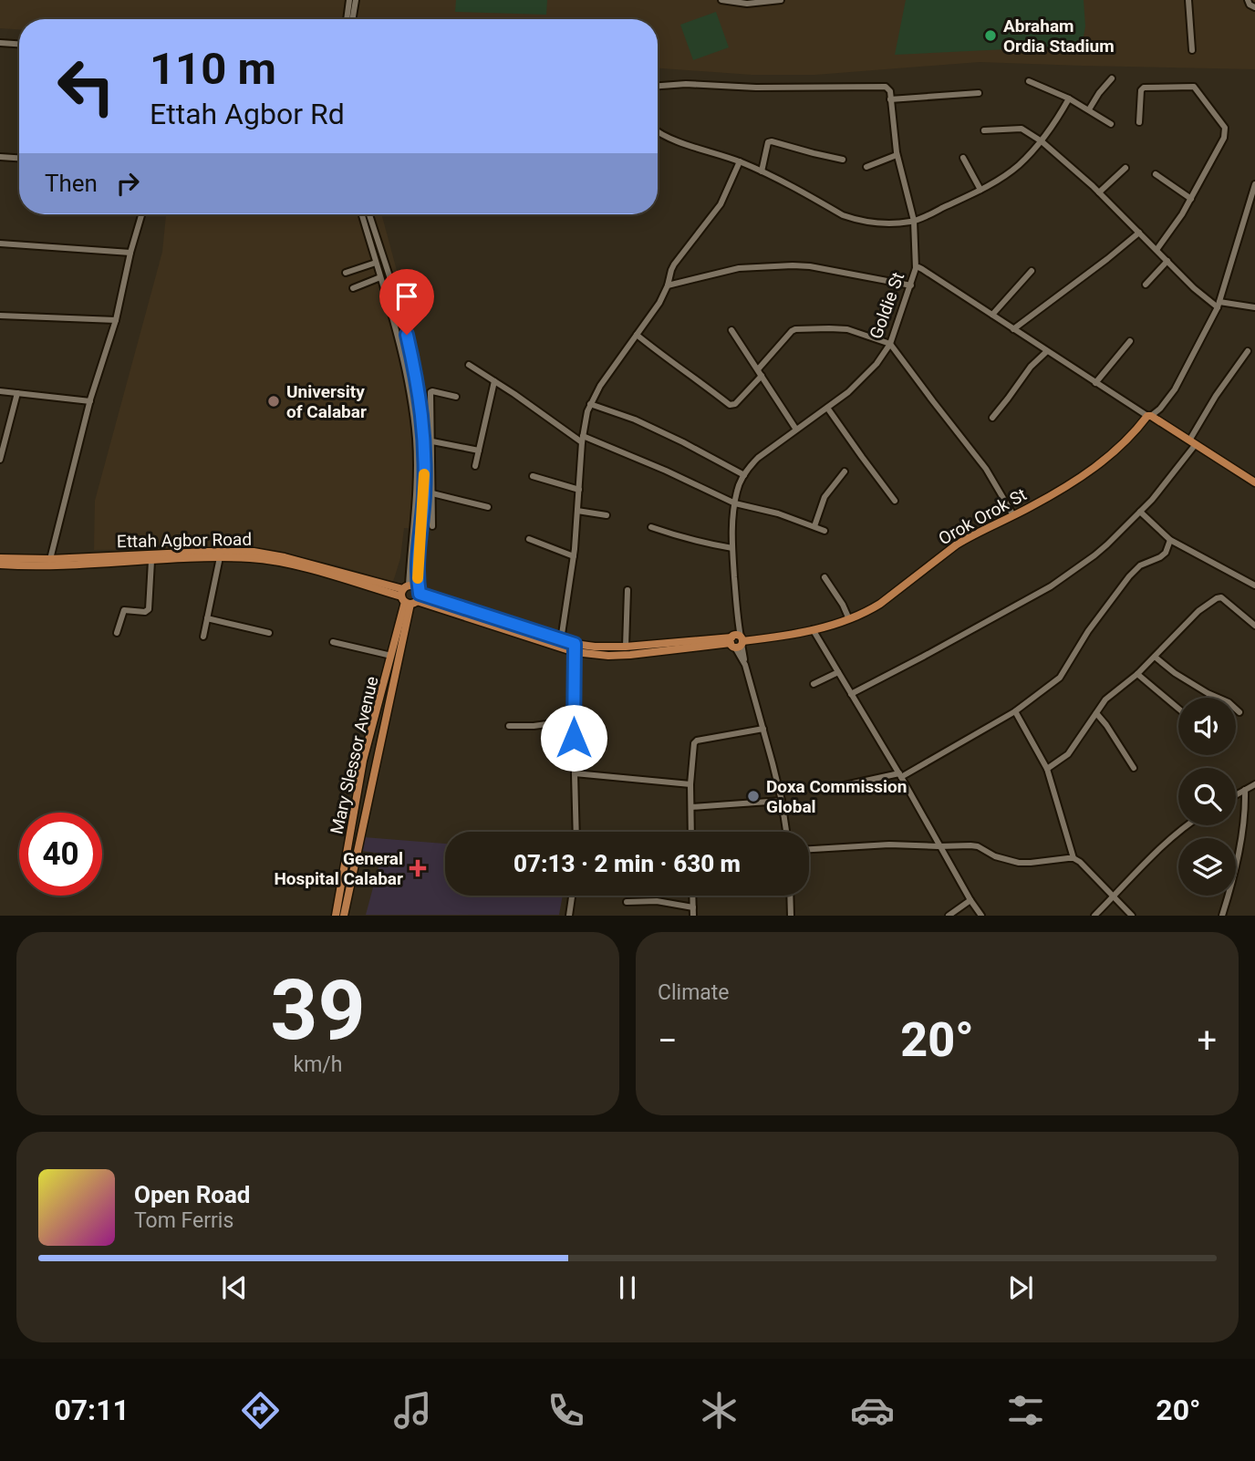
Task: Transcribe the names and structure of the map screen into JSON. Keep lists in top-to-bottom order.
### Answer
{
  "streets": {
    "main road": ["Orok Orok St", "Ettah Agbor Road", "Mary Slessor Avenue"],
    "street": ["Goldie St"]
  },
  "crossings": [
    ["Goldie St", "Orok Orok St"],
    ["Ettah Agbor Road", "Mary Slessor Avenue"]
  ],
  "places": {
    "other": ["Abraham Ordia Stadium", "University of Calabar", "Doxa Commission Global"],
    "health": ["General Hospital Calabar"]
  },
  "page": {
    "turn": ["110 m", "Ettah Agbor Rd"],
    "then": "Then",
    "limit": "40",
    "trip": "07:13 · 2 min · 630 m",
    "tile": [
      ["39", "km/h"],
      "Climate"
    ],
    "heat": ["−", "20°", "+"],
    "song": ["Open Road", "Tom Ferris"],
    "tabs": ["07:11", "20°"]
  }
}
